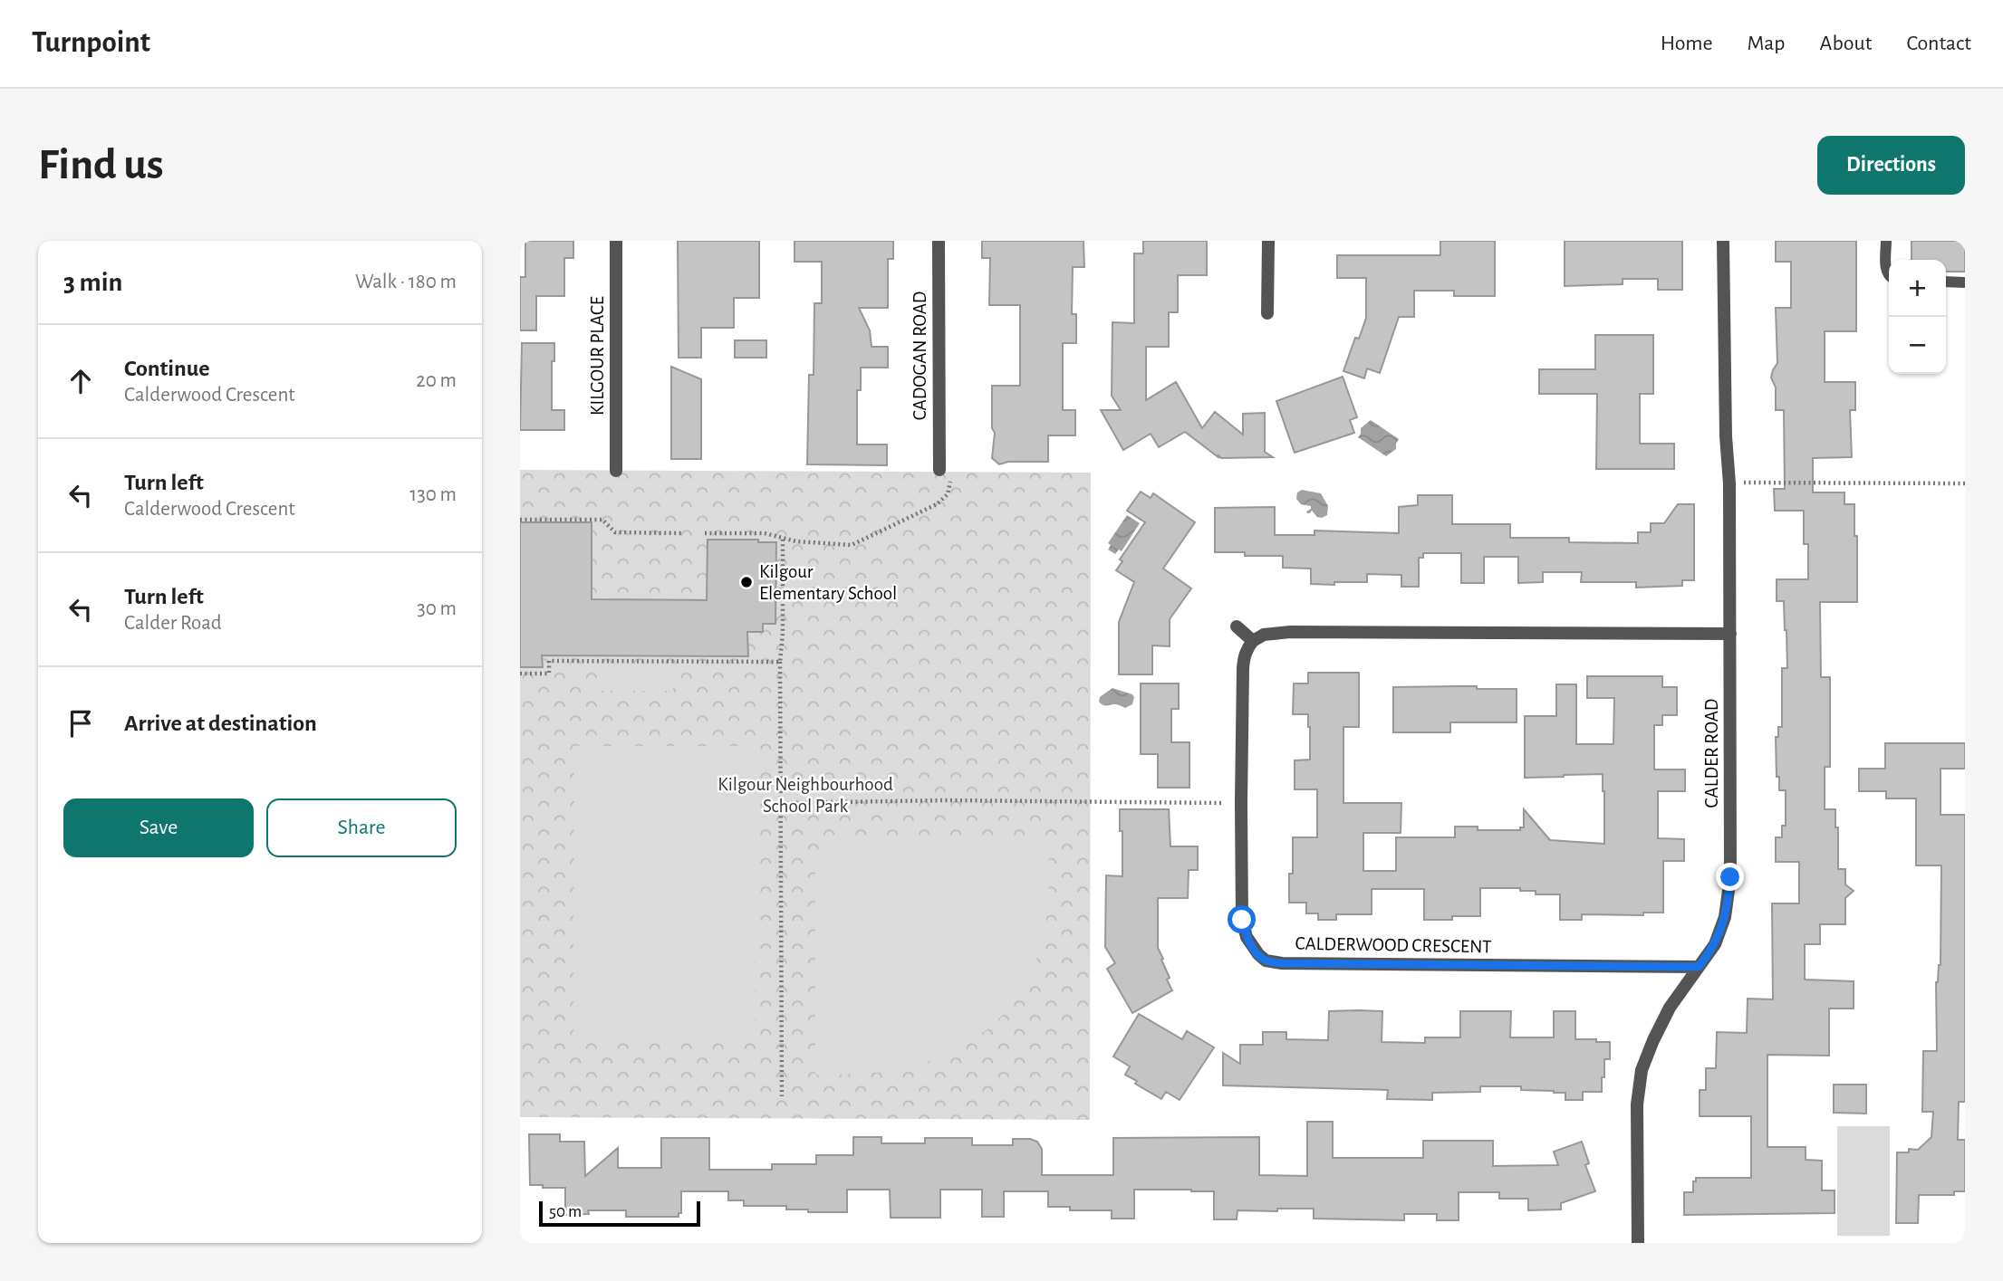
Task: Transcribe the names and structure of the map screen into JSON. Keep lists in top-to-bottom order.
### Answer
{
  "streets": {
    "street": [
      "KILGOUR PLACE",
      "CADOGAN ROAD",
      "CALDER ROAD",
      "CALDERWOOD CRESCENT"
    ]
  },
  "crossings": [
    ["CALDER ROAD", "CALDERWOOD CRESCENT"]
  ],
  "parks": ["Kilgour Neighbourhood School Park"],
  "places": ["Kilgour Elementary School"],
  "scale_bar": "50 m",
  "page": {
    "header": "Turnpoint",
    "nav": [
      "Home",
      "Map",
      "About",
      "Contact"
    ],
    "buttons": [
      "Directions",
      ["Save", "Share"]
    ],
    "title": "Find us",
    "heading": ["3 min", "Walk · 180 m"],
    "map_buttons": ["+", "−"],
    "list": [
      ["Continue", "Calderwood Crescent", "20 m"],
      ["Turn left", "Calderwood Crescent", "130 m"],
      ["Turn left", "Calder Road", "30 m"],
      "Arrive at destination"
    ],
    "scale": "50 m"
  }
}
